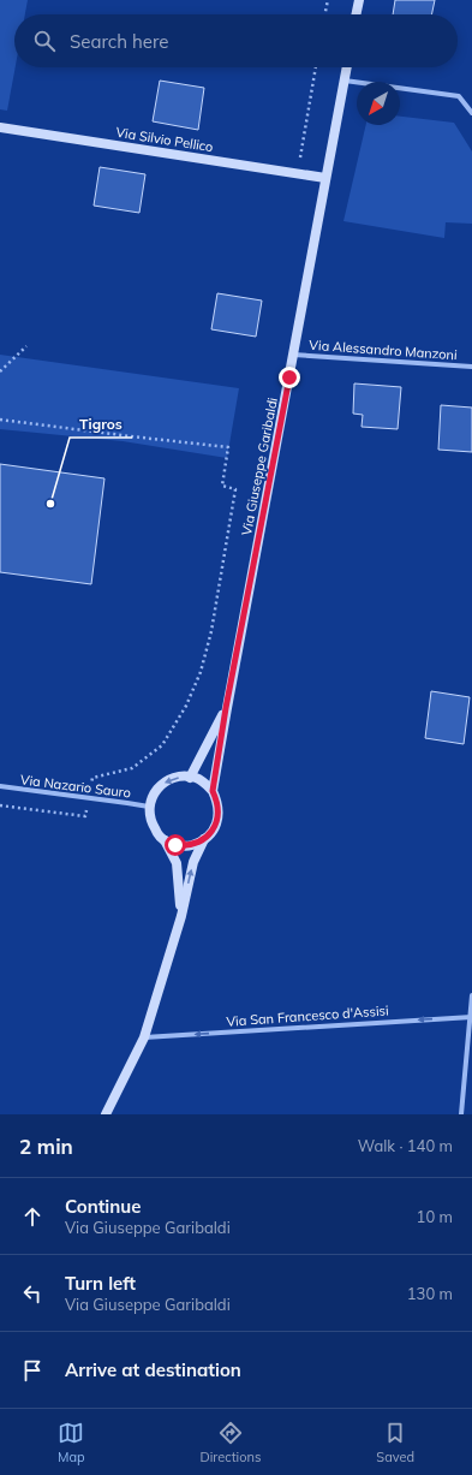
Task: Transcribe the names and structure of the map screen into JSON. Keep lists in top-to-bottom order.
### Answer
{
  "streets": {
    "street": [
      "Via Silvio Pellico",
      "Via Alessandro Manzoni",
      "Via Giuseppe Garibaldi",
      "Via Nazario Sauro",
      "Via San Francesco d'Assisi"
    ]
  },
  "crossings": [
    ["Via Silvio Pellico", "Via Giuseppe Garibaldi"],
    ["Via Alessandro Manzoni", "Via Giuseppe Garibaldi"],
    ["Via Giuseppe Garibaldi", "Via Nazario Sauro"],
    ["Via Giuseppe Garibaldi", "Via San Francesco d'Assisi"]
  ],
  "one_way": ["Via San Francesco d'Assisi"],
  "places": ["Tigros"],
  "north": "bottom left",
  "page": {
    "search": "Search here",
    "heading": ["2 min", "Walk · 140 m"],
    "list": [
      ["Continue", "Via Giuseppe Garibaldi", "10 m"],
      ["Turn left", "Via Giuseppe Garibaldi", "130 m"],
      "Arrive at destination"
    ],
    "nav": ["Map", "Directions", "Saved"]
  }
}
